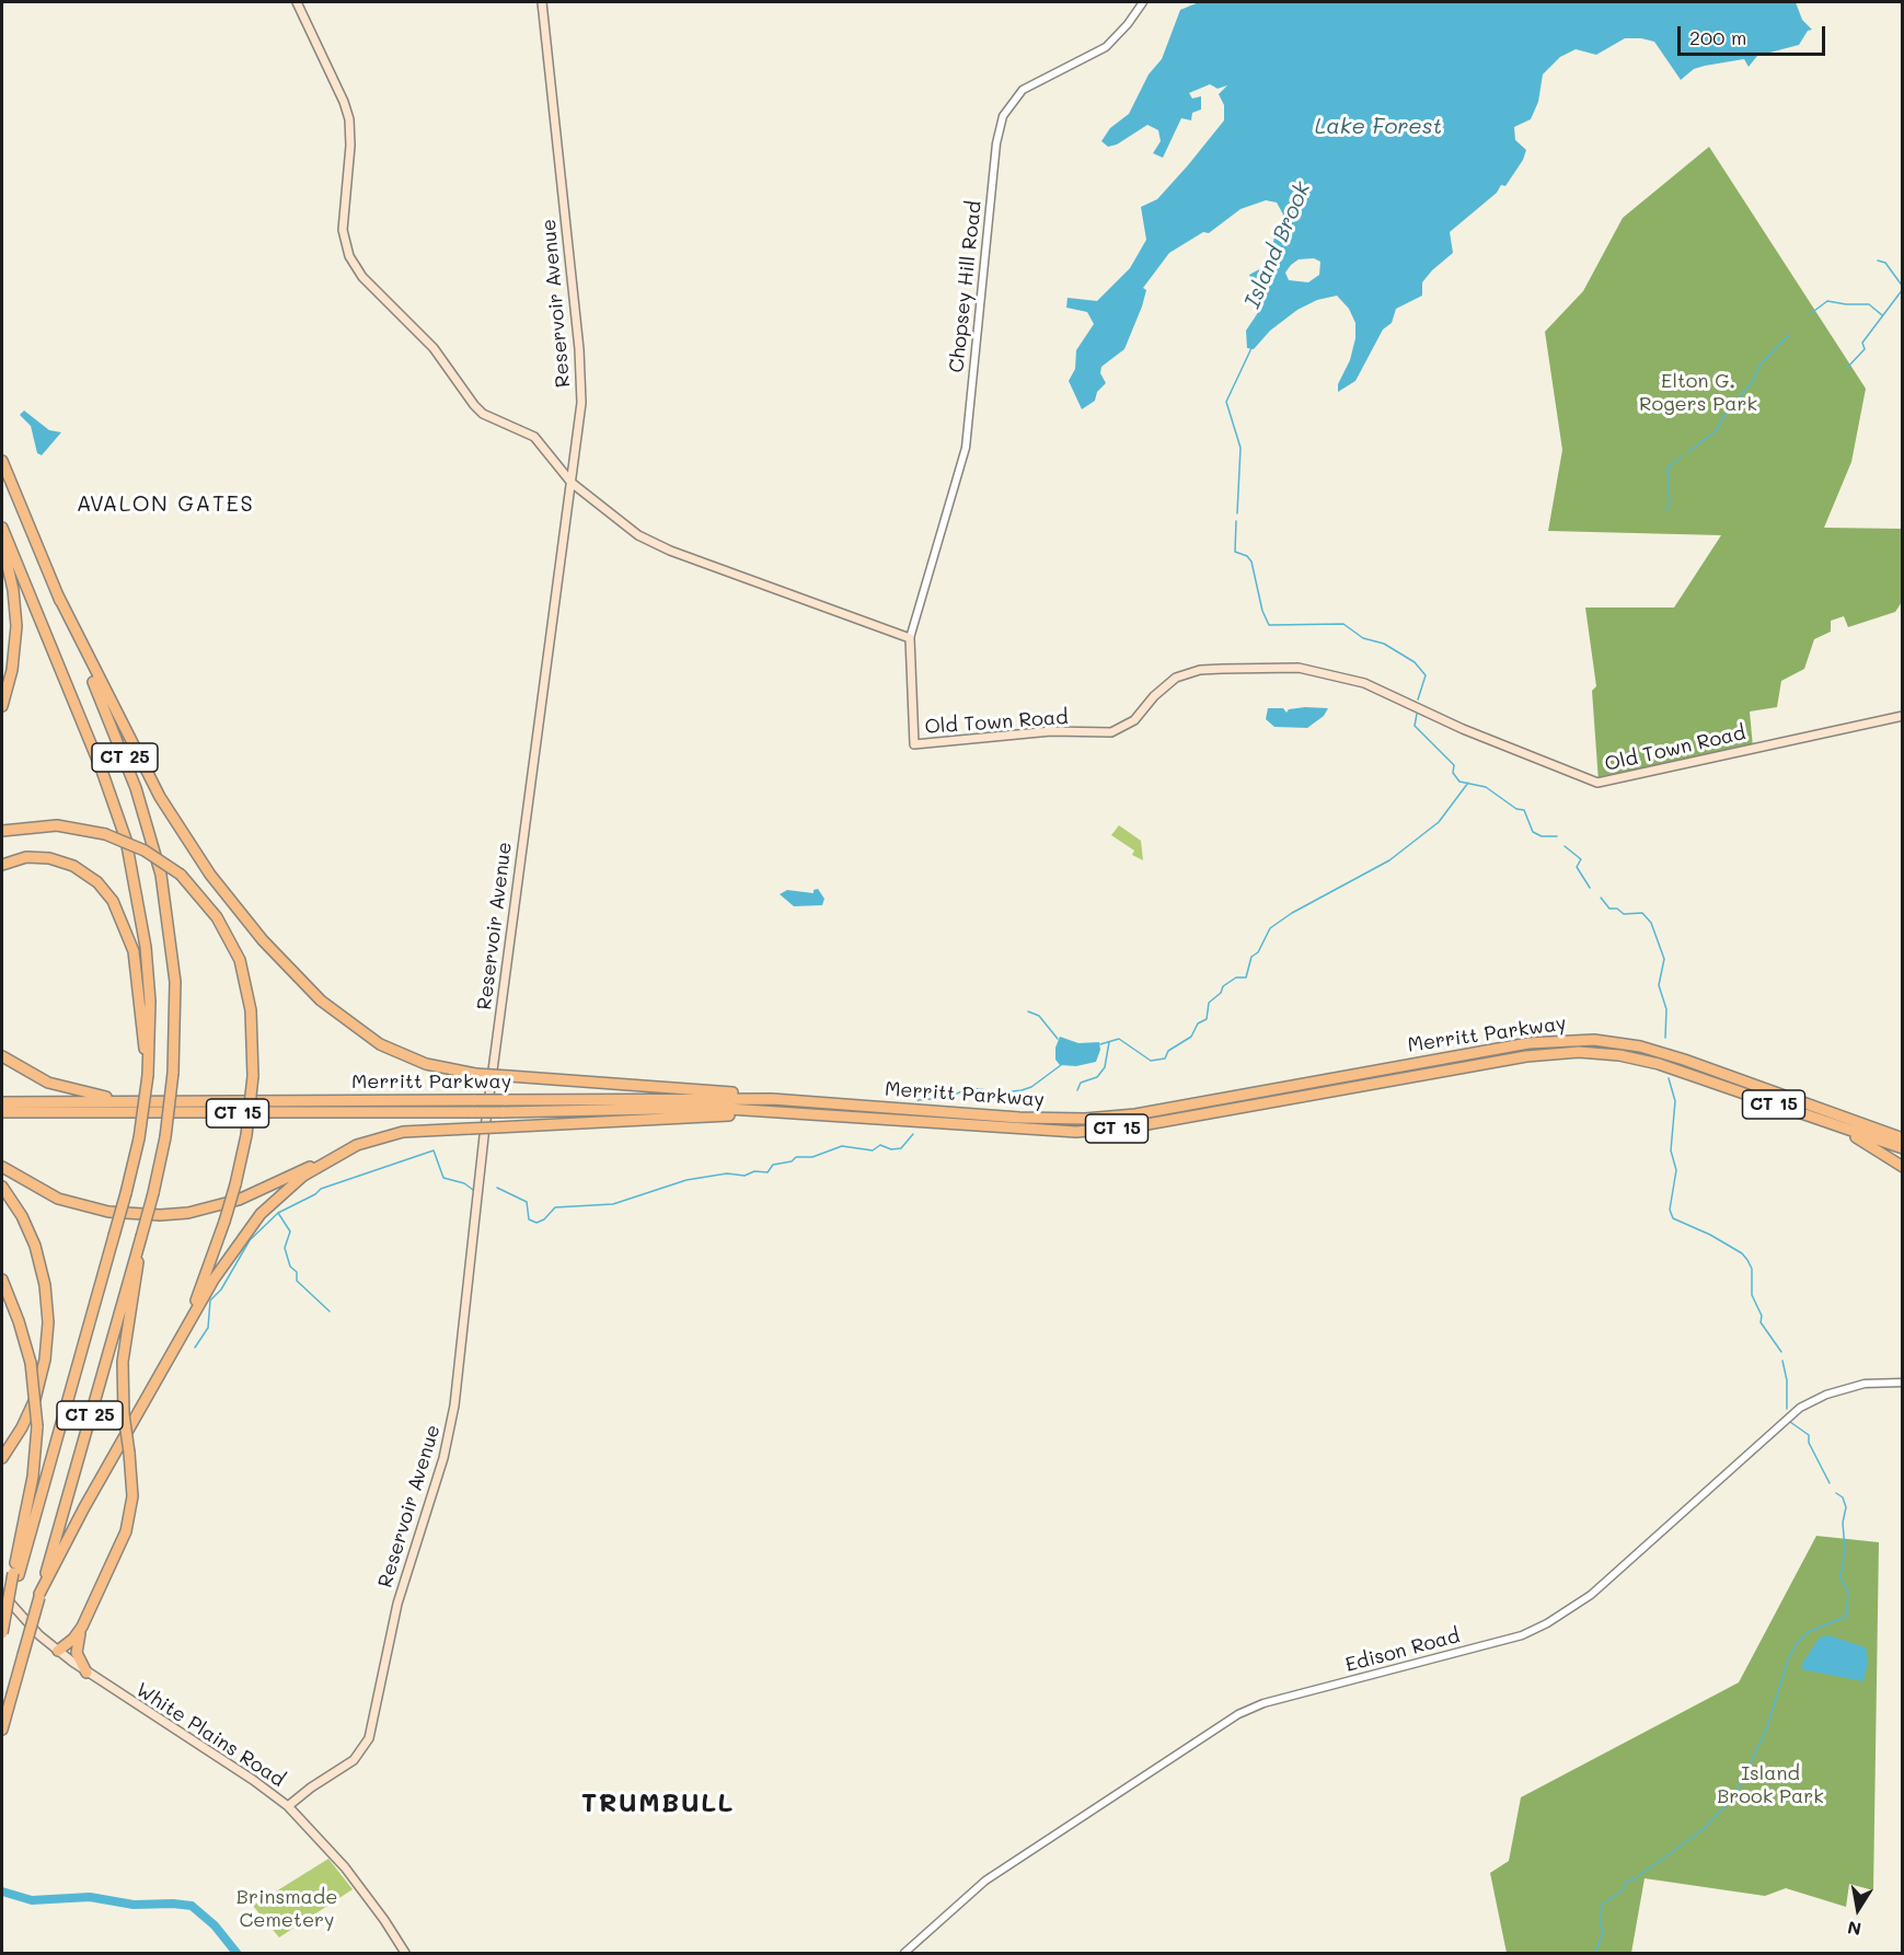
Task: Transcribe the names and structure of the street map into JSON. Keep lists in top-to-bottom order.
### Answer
{
  "streets": {
    "highway": ["CT 25", "Merritt Parkway", "CT 15"],
    "main road": ["Reservoir Avenue", "Old Town Road", "White Plains Road"],
    "street": ["Chopsey Hill Road", "Edison Road"]
  },
  "crossings": [
    ["Chopsey Hill Road", "Old Town Road"],
    ["Reservoir Avenue", "White Plains Road"]
  ],
  "districts": ["AVALON GATES", "TRUMBULL"],
  "water": ["Lake Forest", "Island Brook"],
  "parks": ["Elton G. Rogers Park", "Island Brook Park", "Brinsmade Cemetery"],
  "scale_bar": "200 m",
  "north": "bottom"
}
